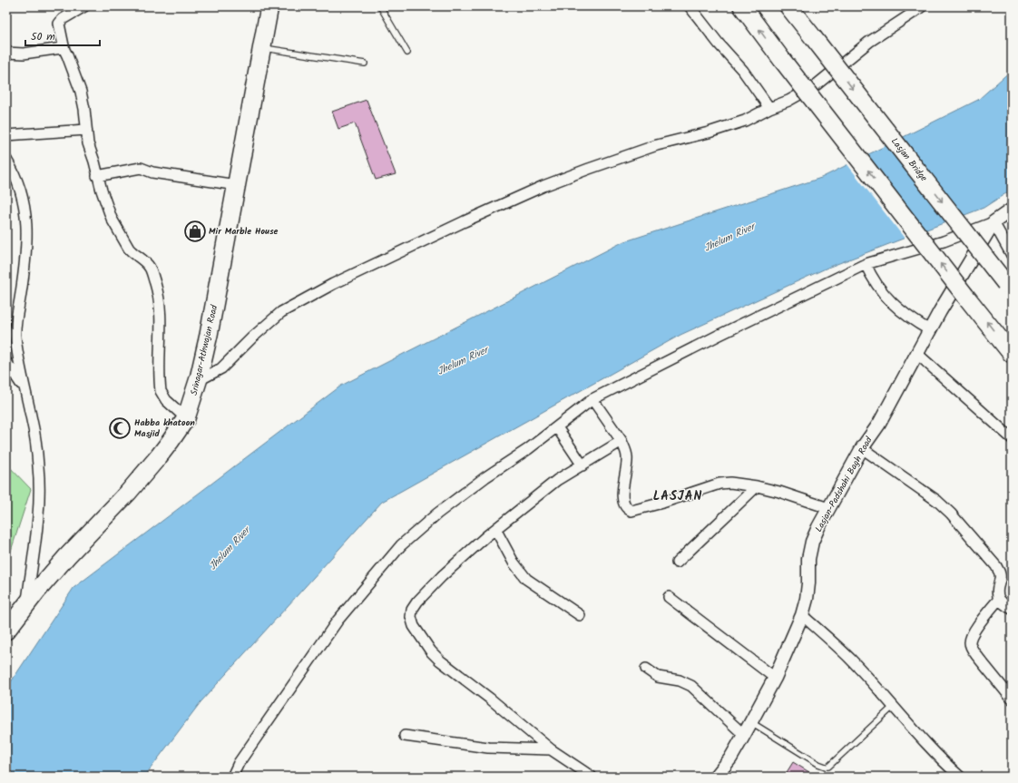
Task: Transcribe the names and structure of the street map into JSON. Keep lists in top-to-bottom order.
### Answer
{
  "streets": {
    "highway": ["Lasjan Bridge", "Srinagar-Athwajan Road"],
    "street": ["Lasjan-Padshahi Bagh Road"]
  },
  "districts": ["LASJAN"],
  "water": ["Jhelum River"],
  "places": {
    "shop": ["Mir Marble House"],
    "mosque": ["Habba khatoon Masjid"]
  },
  "scale_bar": "50 m"
}
